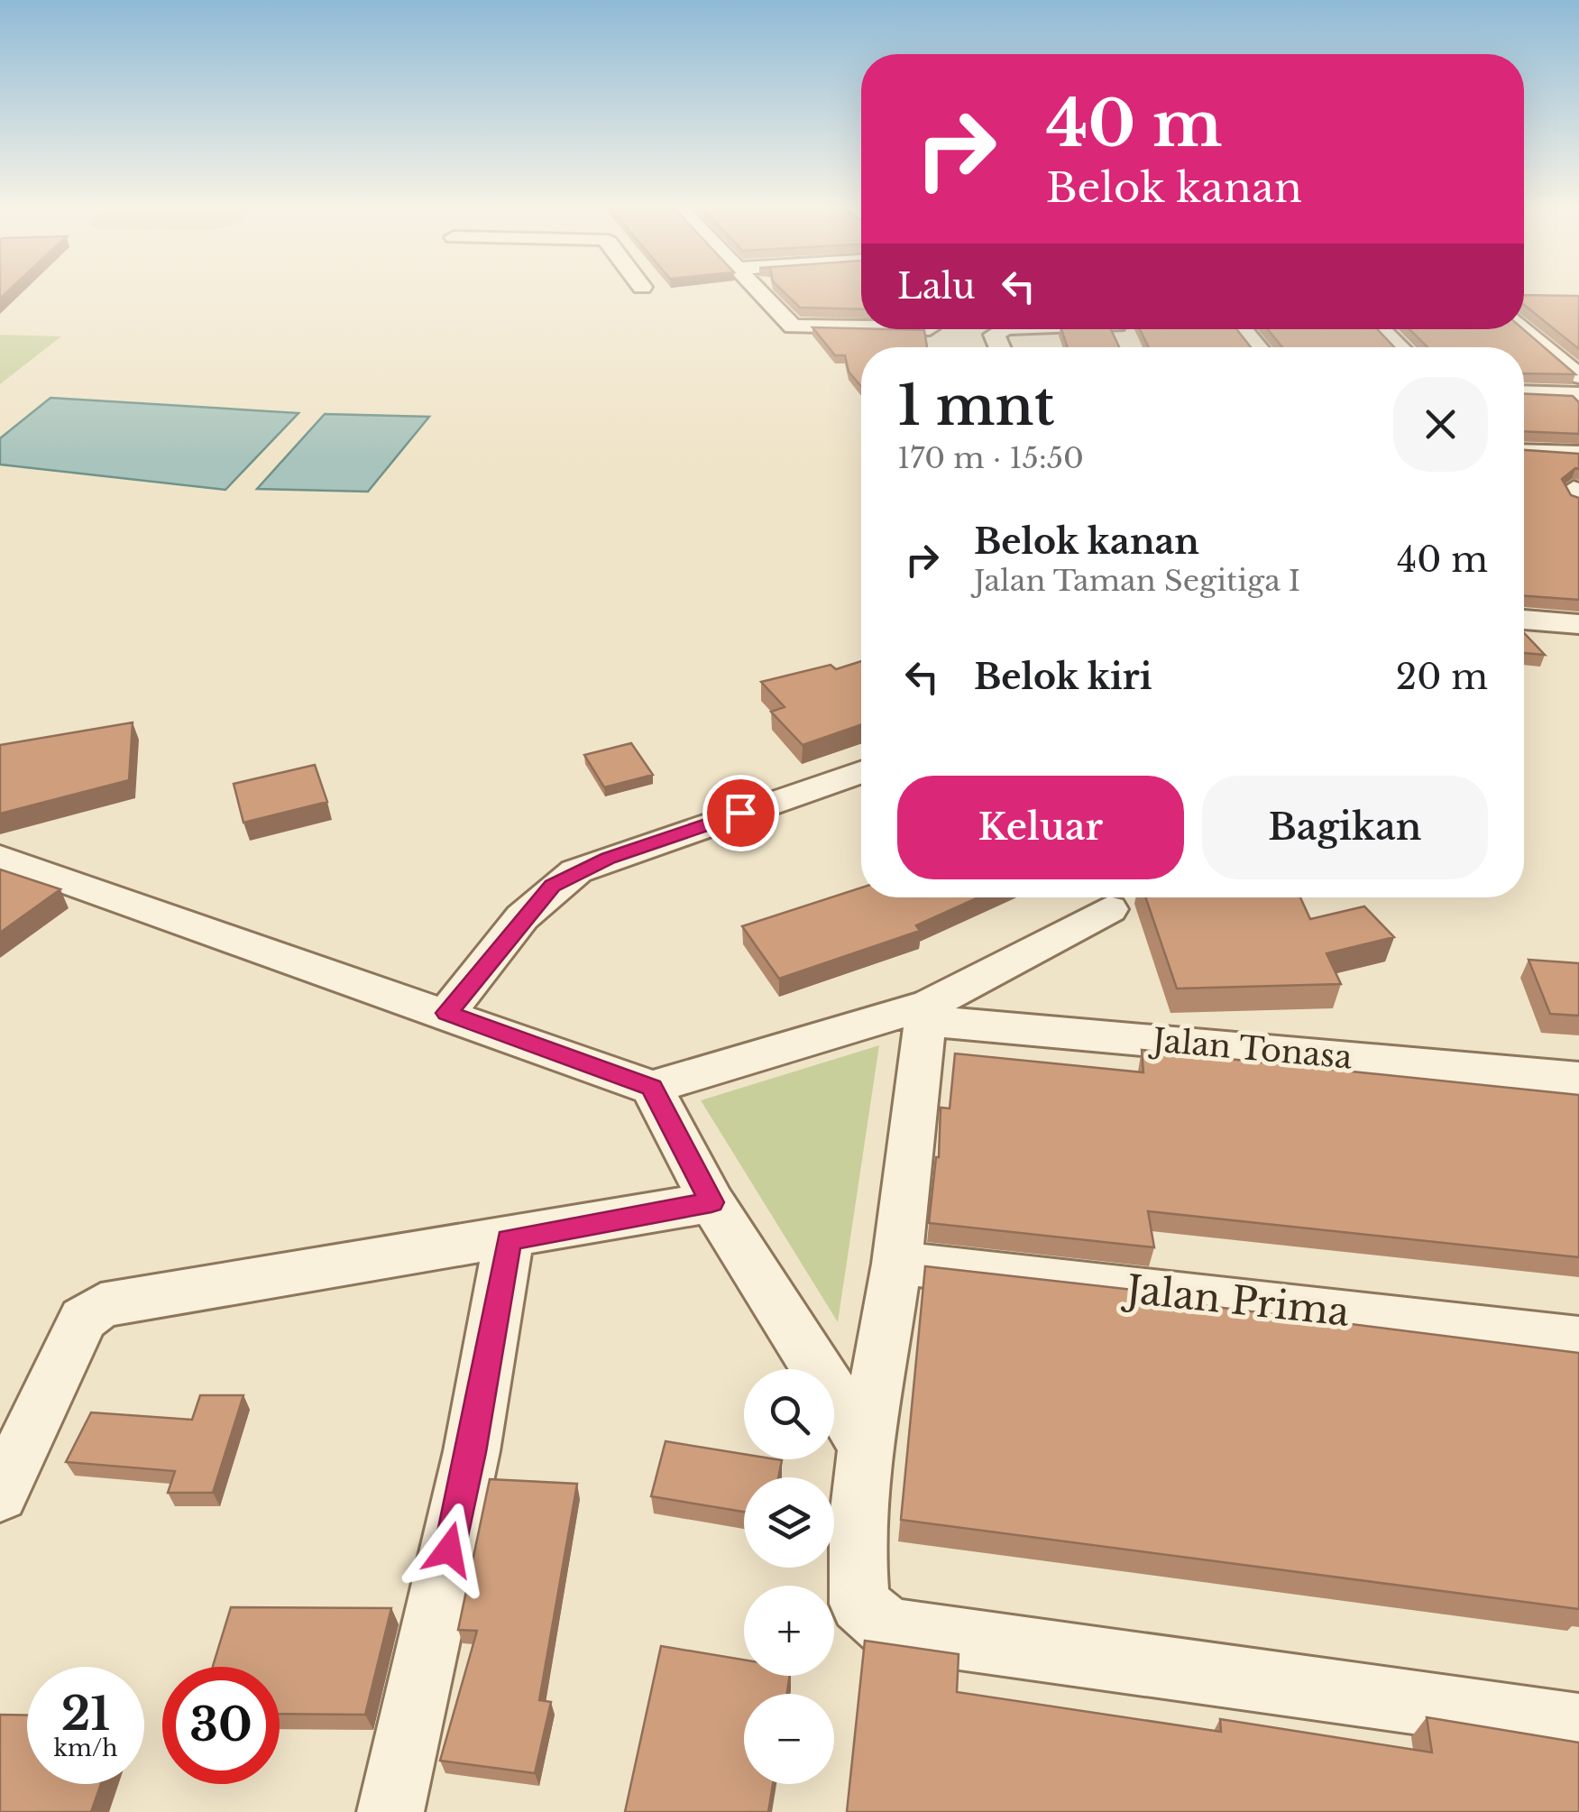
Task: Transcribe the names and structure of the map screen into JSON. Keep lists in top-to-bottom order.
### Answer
{
  "streets": {
    "street": ["Jalan Tonasa", "Jalan Prima"]
  },
  "page": {
    "turn": ["40 m", "Belok kanan"],
    "then": "Lalu",
    "heading": ["1 mnt", "170 m · 15:50"],
    "list": [
      {
        "name": "Belok kanan",
        "note": "Jalan Taman Segitiga I",
        "value": "40 m"
      },
      {
        "name": "Belok kiri",
        "value": "20 m"
      }
    ],
    "buttons": ["Keluar", "Bagikan"],
    "map_buttons": ["+", "−"],
    "speed": "21 km/h",
    "limit": "30"
  }
}
